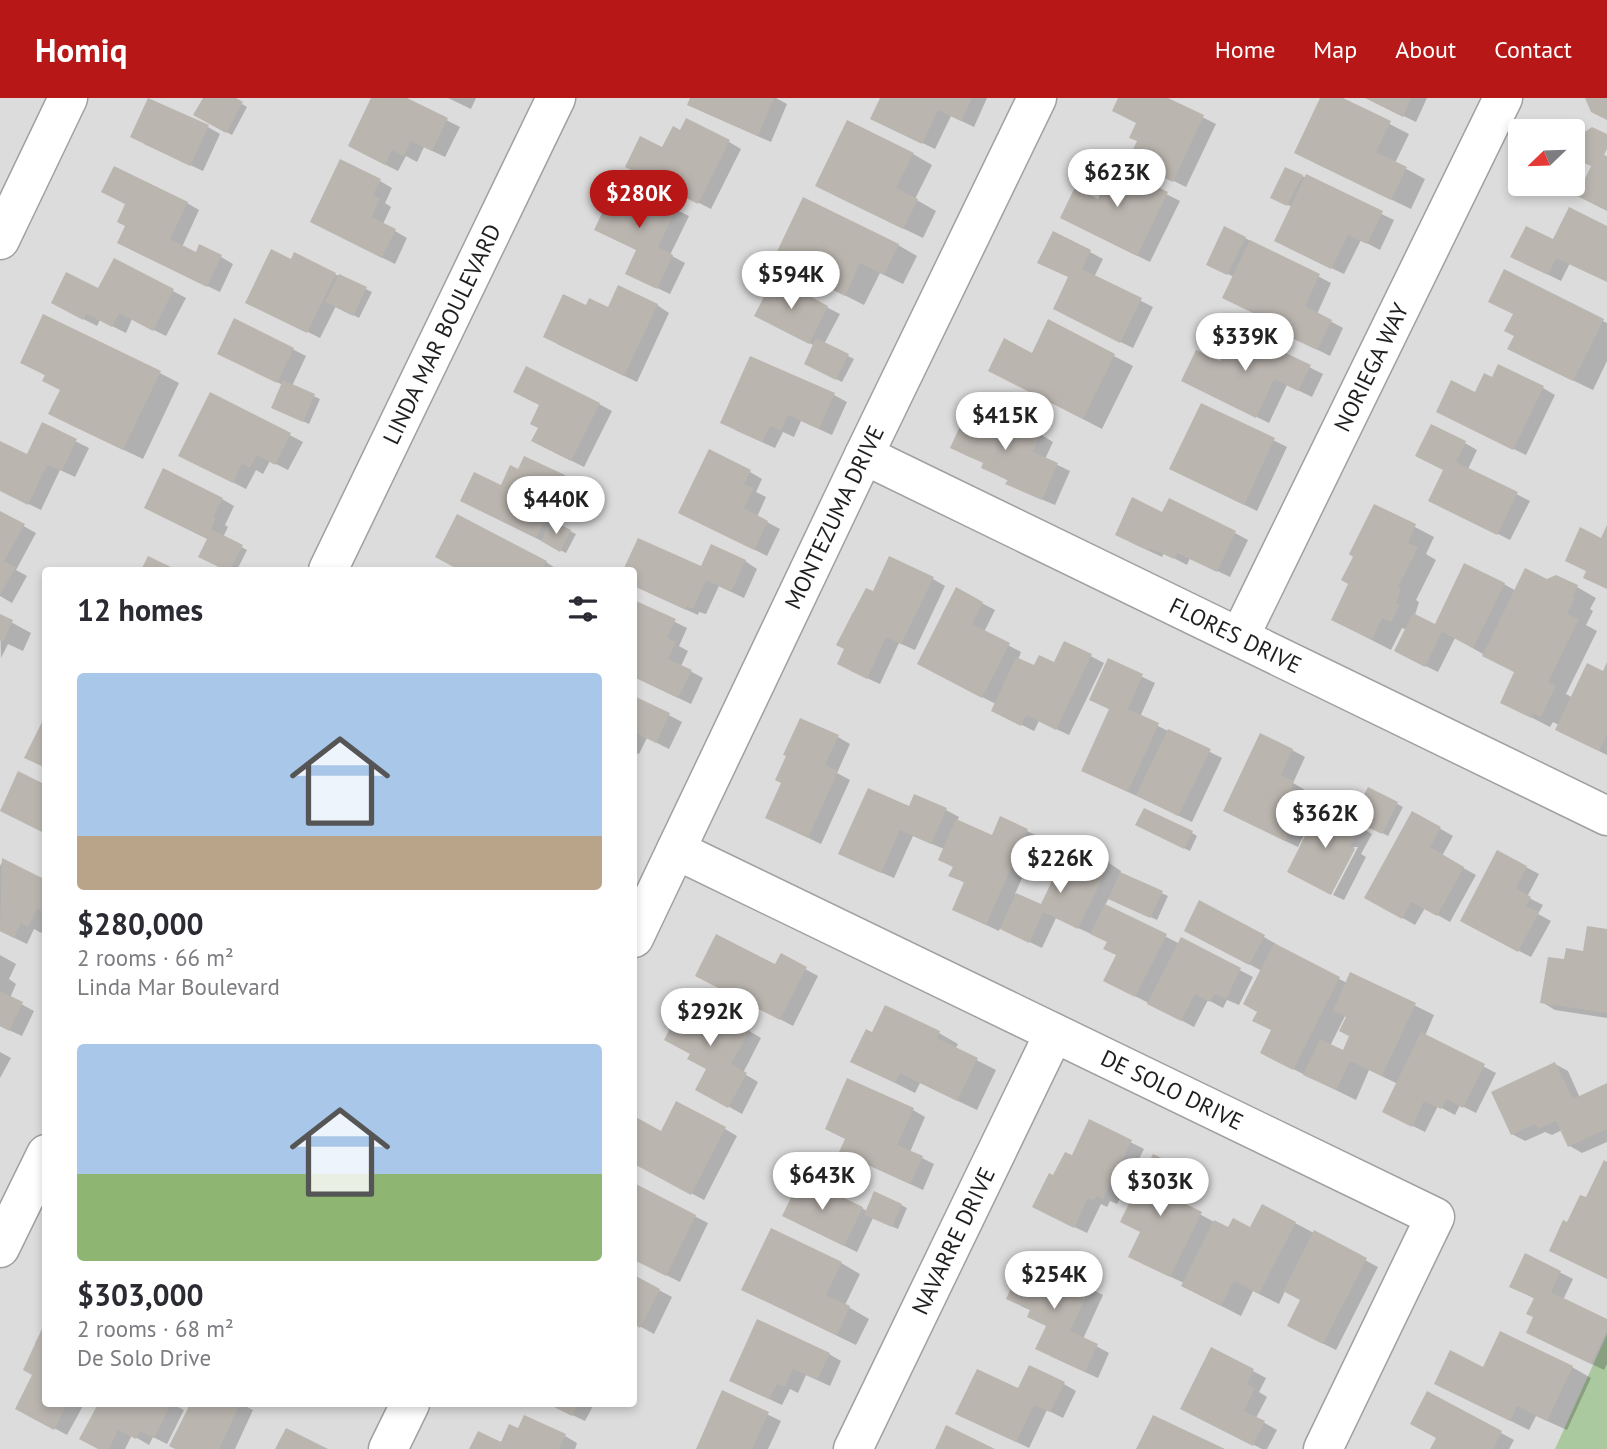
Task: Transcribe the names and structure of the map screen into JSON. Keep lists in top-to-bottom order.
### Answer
{
  "streets": {
    "street": [
      "LINDA MAR BOULEVARD",
      "NORIEGA WAY",
      "MONTEZUMA DRIVE",
      "FLORES DRIVE",
      "DE SOLO DRIVE",
      "NAVARRE DRIVE"
    ]
  },
  "crossings": [
    ["NORIEGA WAY", "FLORES DRIVE"],
    ["MONTEZUMA DRIVE", "FLORES DRIVE"],
    ["MONTEZUMA DRIVE", "DE SOLO DRIVE"],
    ["DE SOLO DRIVE", "NAVARRE DRIVE"]
  ],
  "north": "bottom left",
  "page": {
    "header": "Homiq",
    "nav": [
      "Home",
      "Map",
      "About",
      "Contact"
    ],
    "price": [
      "$623K",
      "$280K",
      "$594K",
      "$339K",
      "$415K",
      "$440K",
      "$362K",
      "$226K",
      "$292K",
      "$643K",
      "$303K",
      "$254K"
    ],
    "heading": "12 homes",
    "list": [
      {
        "name": "$280,000",
        "note": "2 rooms · 66 m² · Linda Mar Boulevard"
      },
      {
        "name": "$303,000",
        "note": "2 rooms · 68 m² · De Solo Drive"
      }
    ]
  }
}
